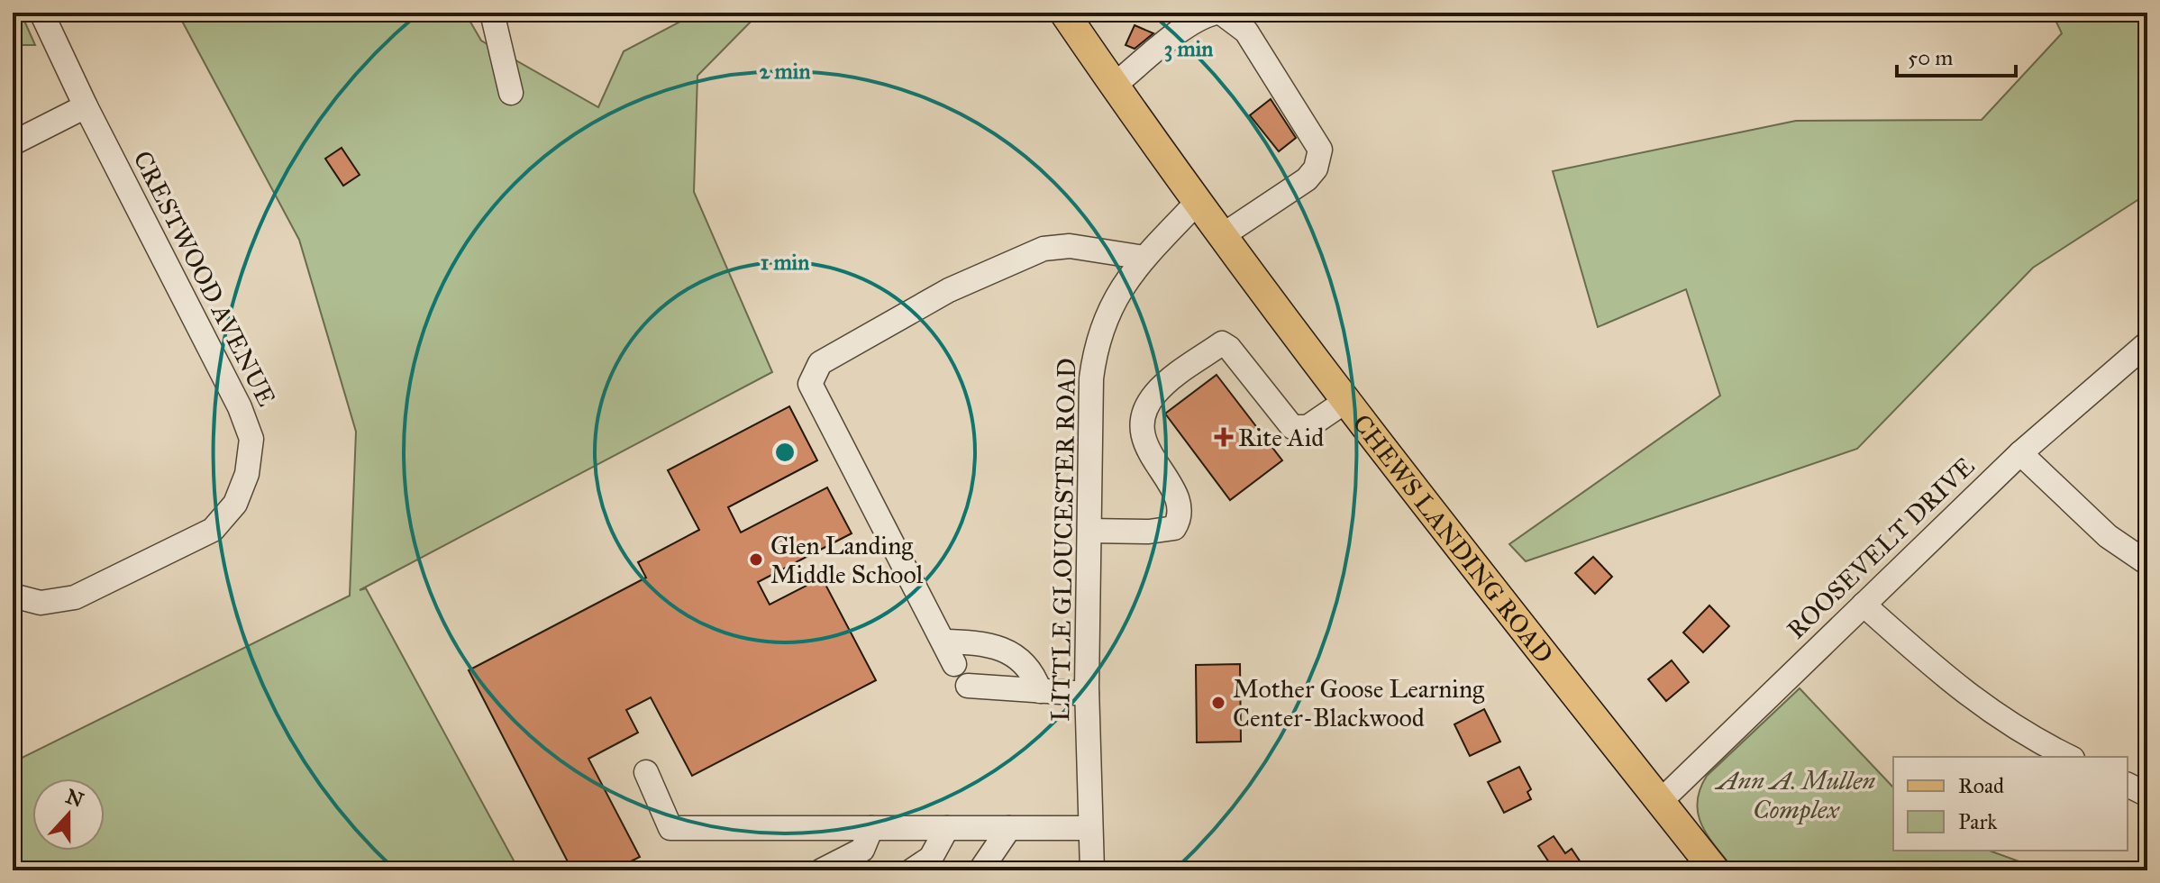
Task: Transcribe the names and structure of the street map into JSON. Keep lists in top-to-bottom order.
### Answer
{
  "streets": {
    "main road": ["CHEWS LANDING ROAD"],
    "street": ["CRESTWOOD AVENUE", "LITTLE GLOUCESTER ROAD", "ROOSEVELT DRIVE"]
  },
  "crossings": [
    ["CHEWS LANDING ROAD", "LITTLE GLOUCESTER ROAD"],
    ["CHEWS LANDING ROAD", "ROOSEVELT DRIVE"]
  ],
  "parks": ["Ann A. Mullen Complex"],
  "places": {
    "health": ["Rite Aid"],
    "other": ["Glen Landing Middle School", "Mother Goose Learning Center-Blackwood"]
  },
  "legend": ["Road", "Park"],
  "scale_bar": "50 m",
  "north": "top",
  "rings": ["3 min", "2 min", "1 min"]
}
